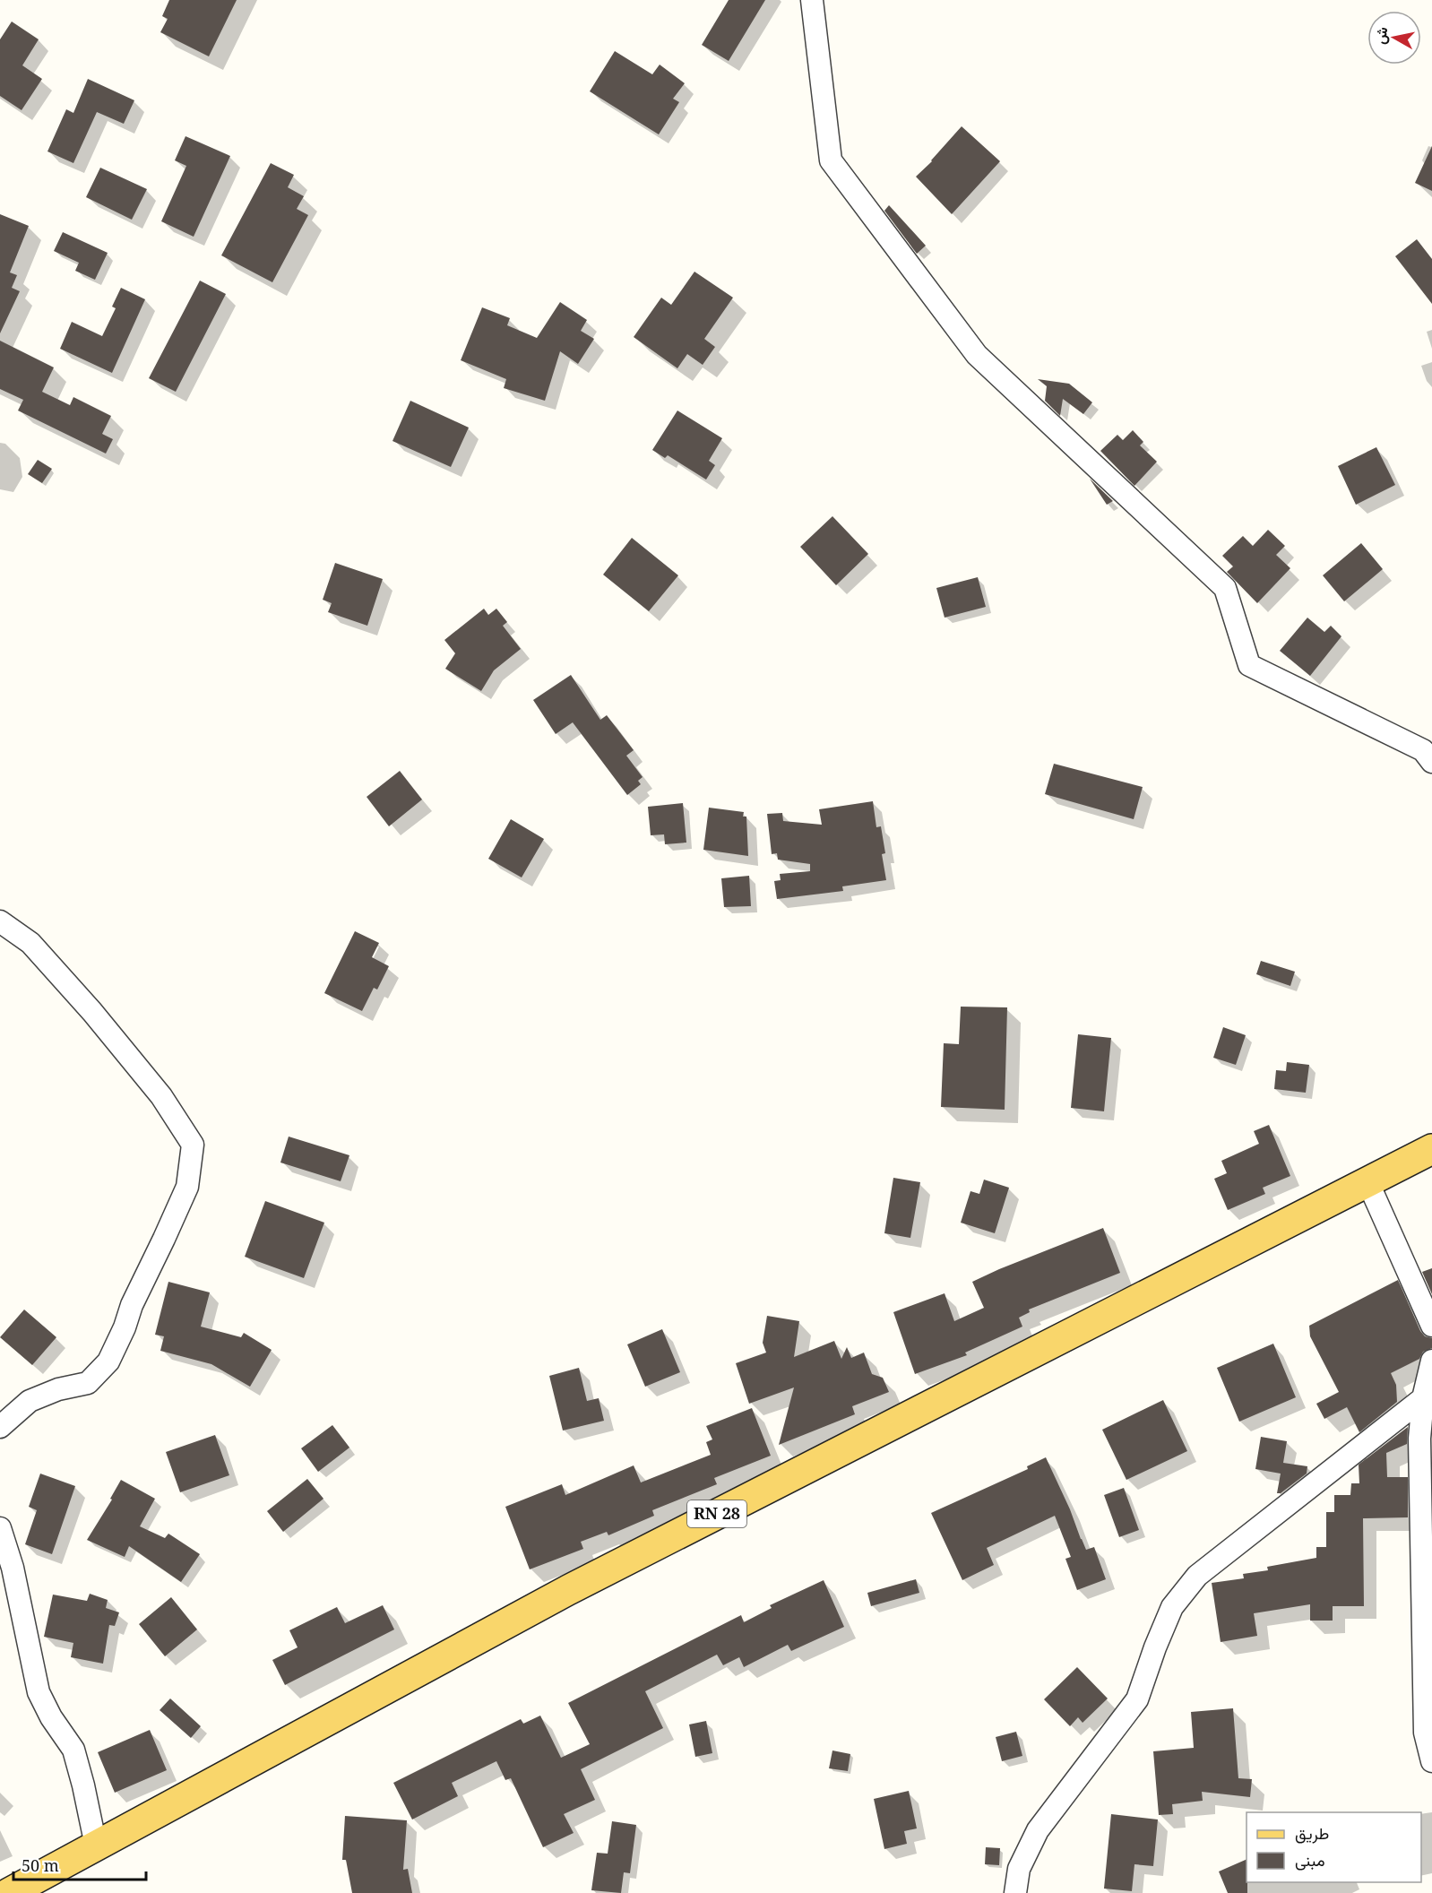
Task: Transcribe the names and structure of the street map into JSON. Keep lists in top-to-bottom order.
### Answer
{
  "streets": {
    "main road": ["RN 28"]
  },
  "legend": ["طريق", "مبنى"],
  "scale_bar": "50 m",
  "north": "left"
}
